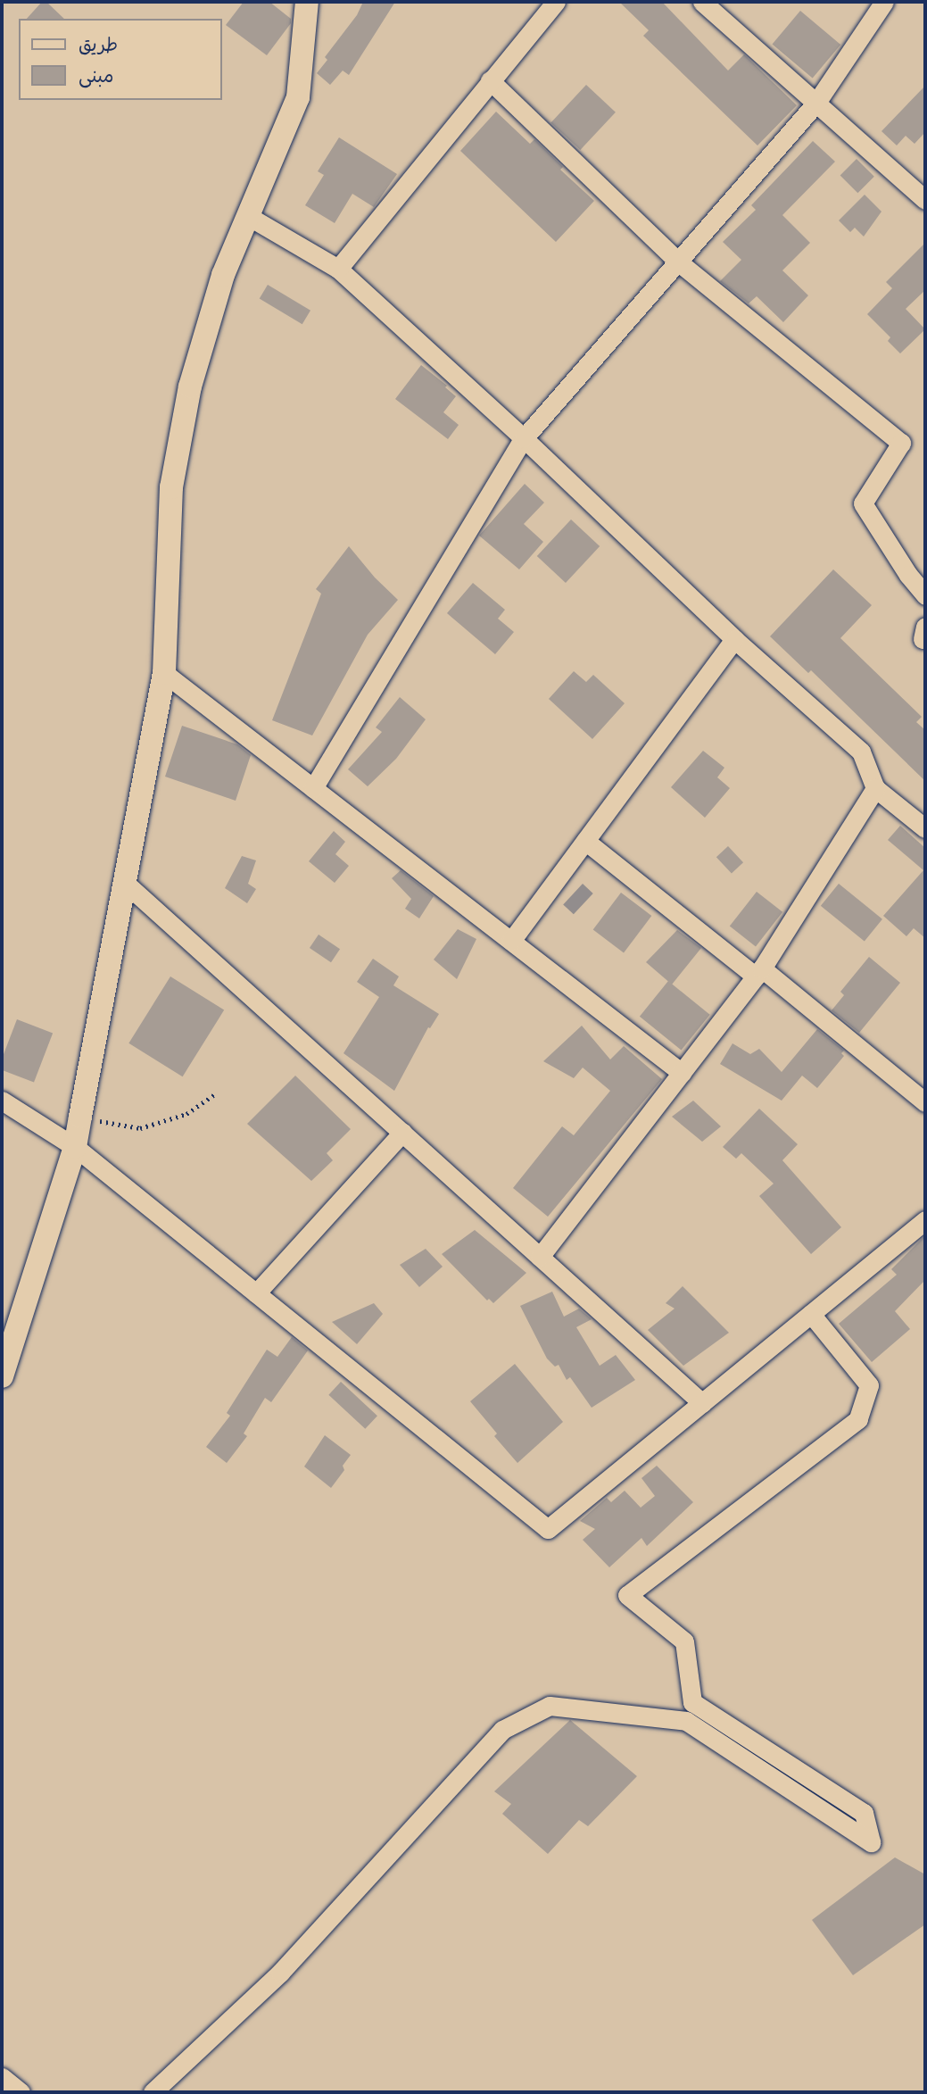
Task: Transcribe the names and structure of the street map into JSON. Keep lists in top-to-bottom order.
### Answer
{
  "legend": ["طريق", "مبنى"]
}
